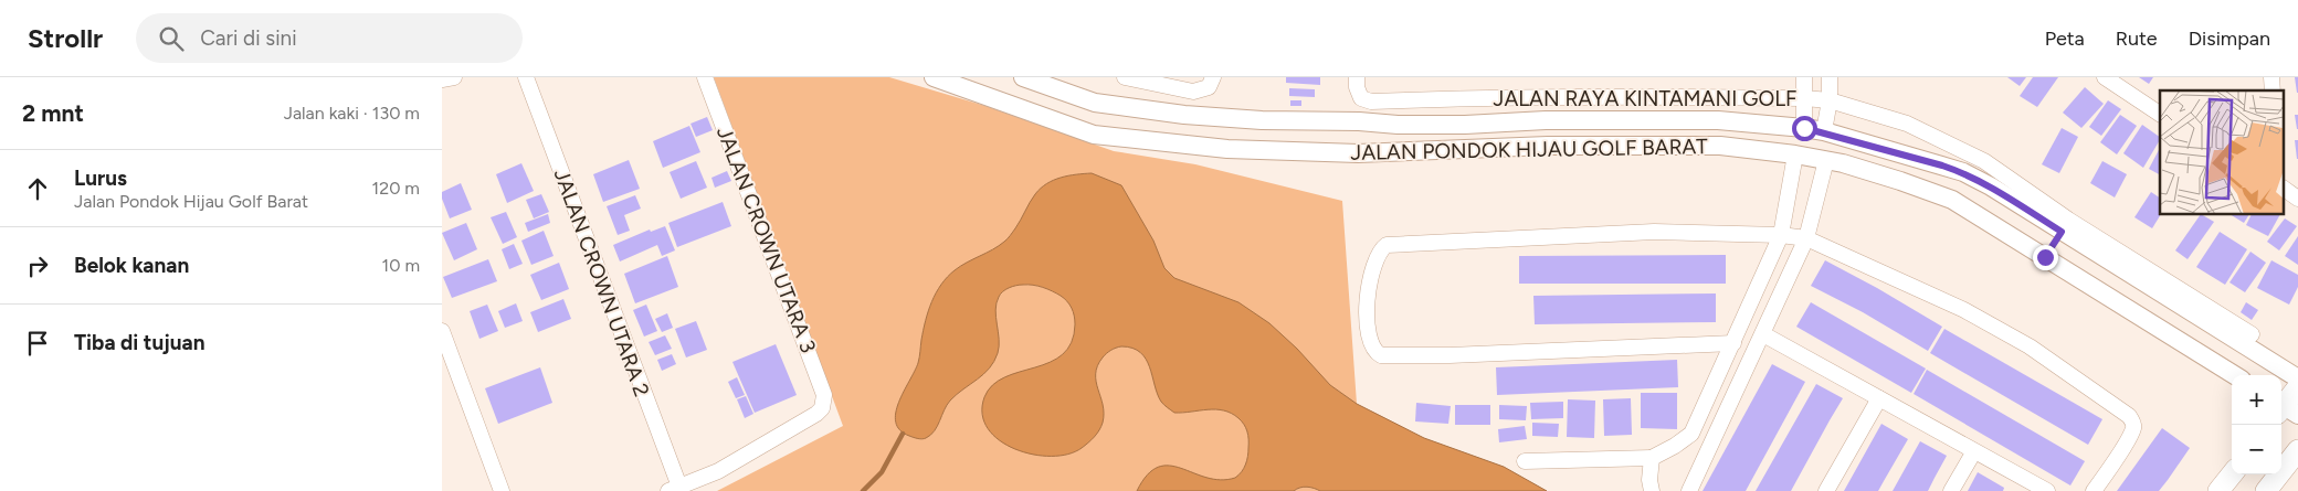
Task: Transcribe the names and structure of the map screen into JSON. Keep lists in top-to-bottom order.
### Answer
{
  "streets": {
    "street": [
      "JALAN RAYA KINTAMANI GOLF",
      "JALAN PONDOK HIJAU GOLF BARAT",
      "JALAN CROWN UTARA 3",
      "JALAN CROWN UTARA 2"
    ]
  },
  "crossings": [
    ["JALAN CROWN UTARA 3", "JALAN CROWN UTARA 2"]
  ],
  "page": {
    "header": "Strollr",
    "search": "Cari di sini",
    "nav": ["Peta", "Rute", "Disimpan"],
    "heading": ["2 mnt", "Jalan kaki · 130 m"],
    "list": [
      ["Lurus", "Jalan Pondok Hijau Golf Barat", "120 m"],
      ["Belok kanan", "10 m"],
      "Tiba di tujuan"
    ],
    "map_buttons": ["+", "−"]
  }
}
